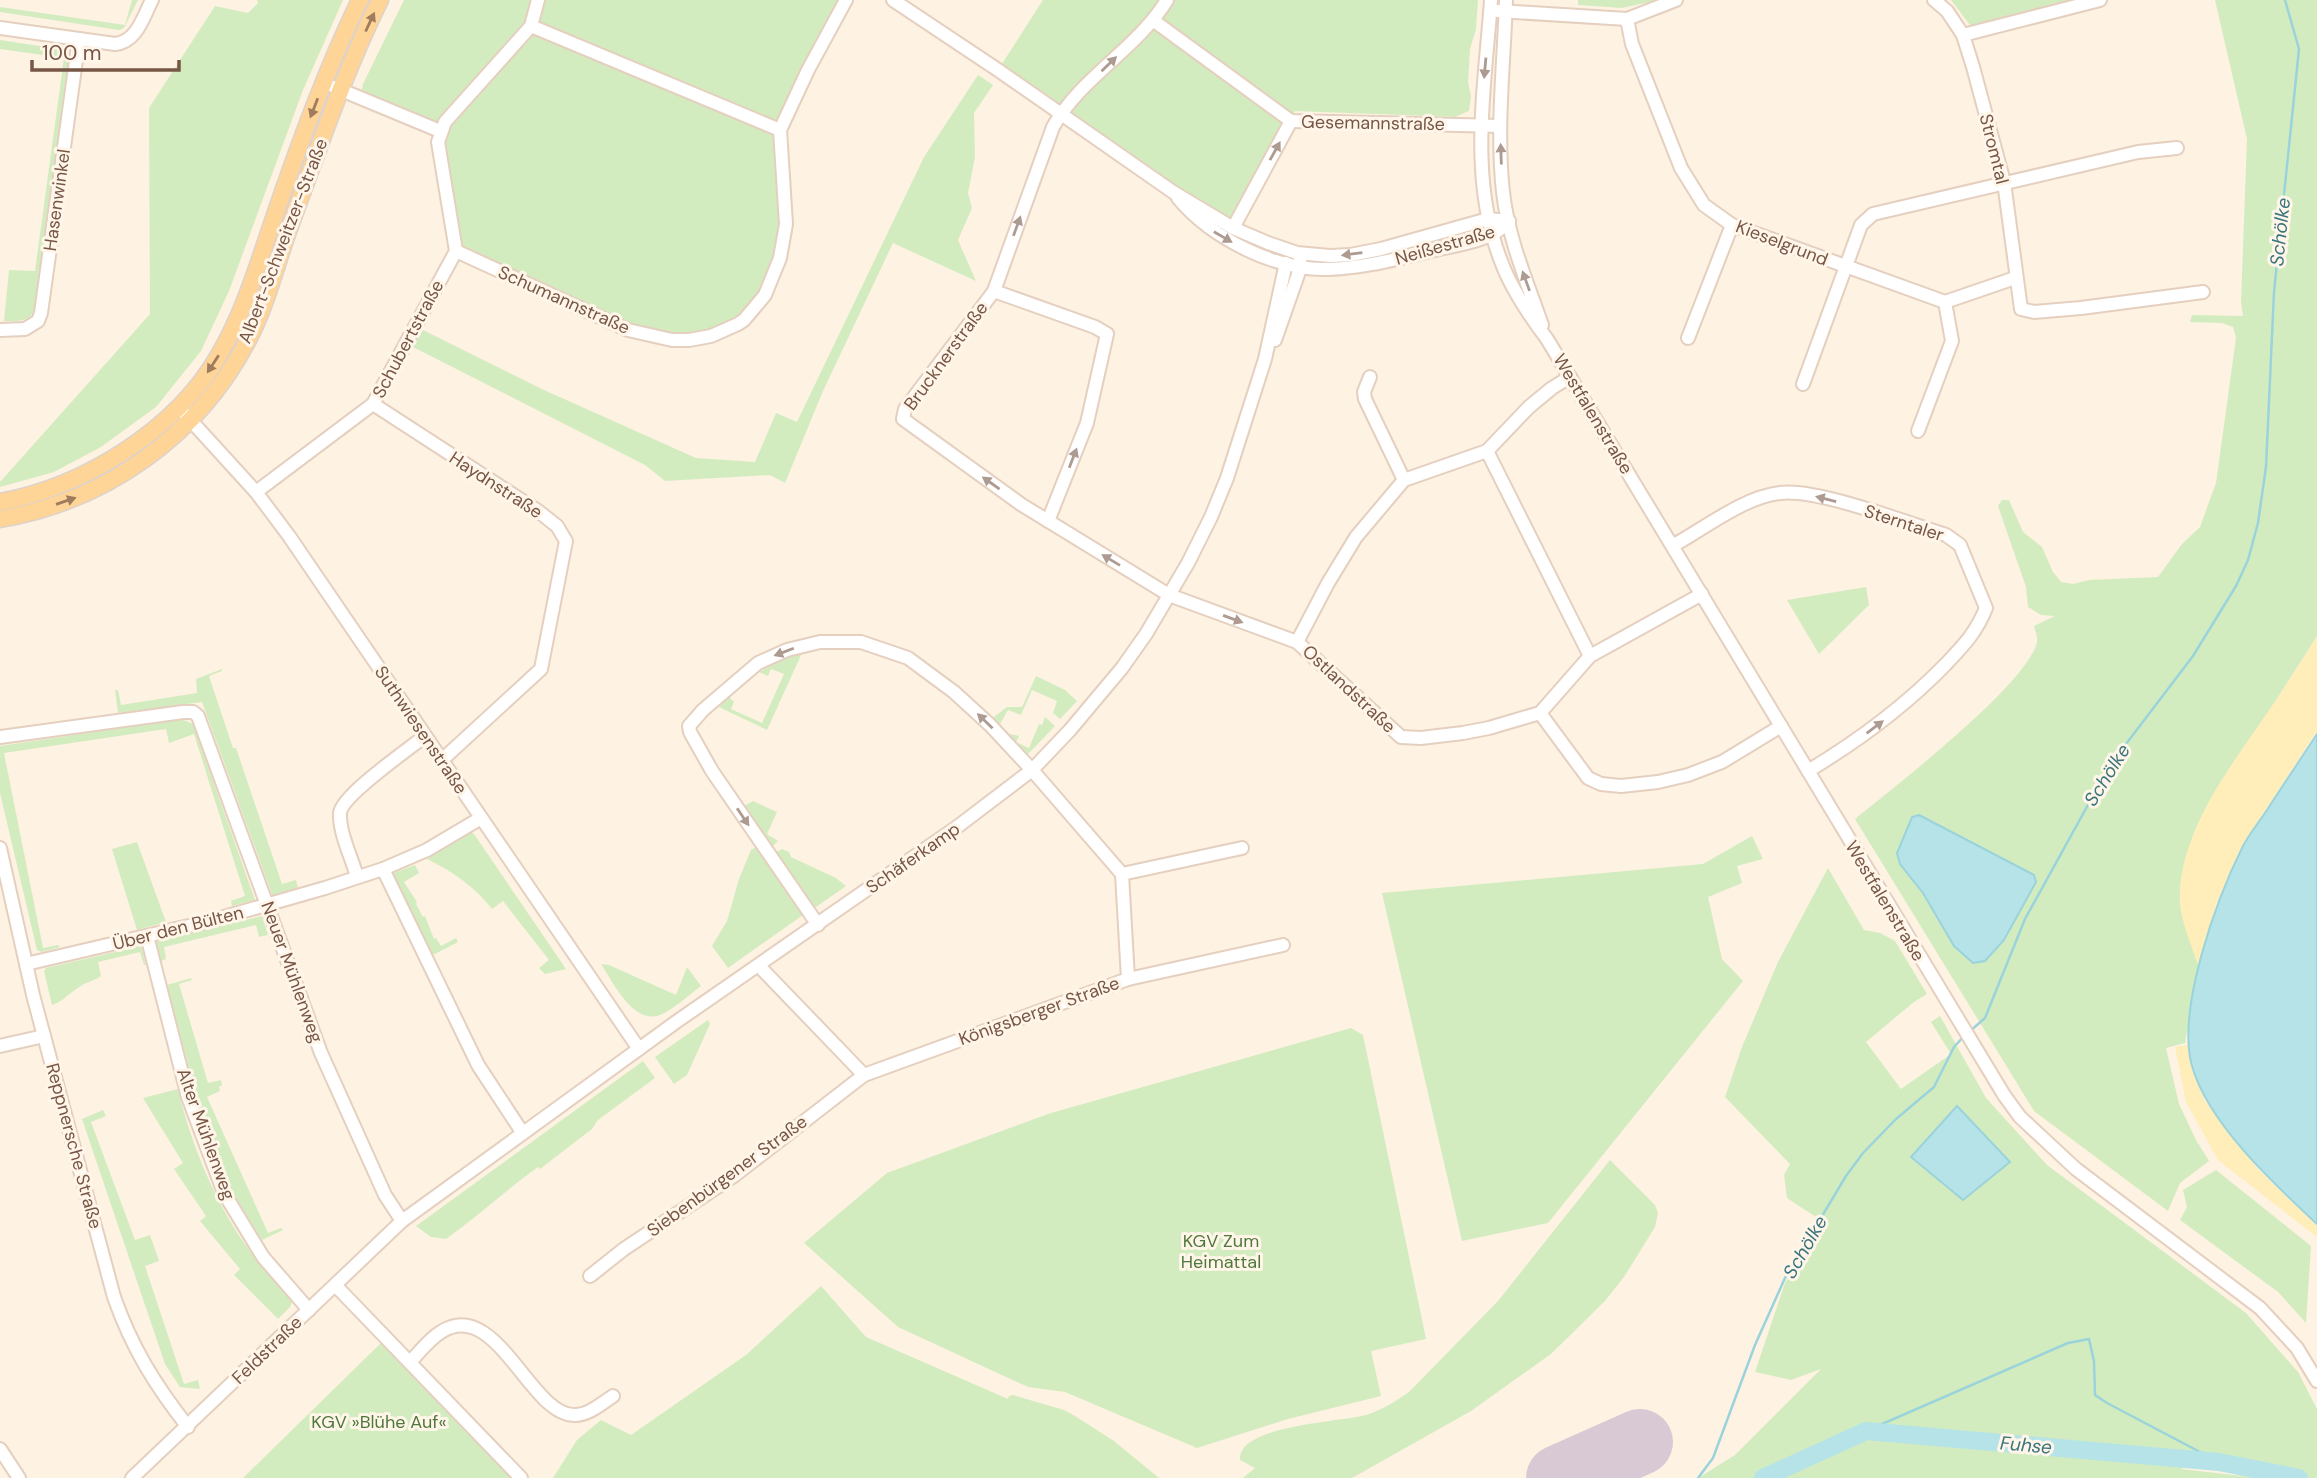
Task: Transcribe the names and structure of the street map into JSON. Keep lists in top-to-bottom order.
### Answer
{
  "streets": {
    "main road": ["Albert-Schweitzer-Straße"],
    "street": [
      "Gesemannstraße",
      "Stromtal",
      "Hasenwinkel",
      "Kieselgrund",
      "Neißestraße",
      "Schumannstraße",
      "Schubertstraße",
      "Brucknerstraße",
      "Westfalenstraße",
      "Haydnstraße",
      "Sterntaler",
      "Ostlandstraße",
      "Suthwiesenstraße",
      "Schäferkamp",
      "Über den Bülten",
      "Neuer Mühlenweg",
      "Königsberger Straße",
      "Alter Mühlenweg",
      "Reppnersche Straße",
      "Siebenbürgener Straße",
      "Feldstraße"
    ]
  },
  "crossings": [
    ["Gesemannstraße", "Brucknerstraße"],
    ["Gesemannstraße", "Westfalenstraße"],
    ["Albert-Schweitzer-Straße", "Suthwiesenstraße"],
    ["Neißestraße", "Brucknerstraße"],
    ["Neißestraße", "Westfalenstraße"],
    ["Neißestraße", "Schäferkamp"],
    ["Schumannstraße", "Schubertstraße"],
    ["Schubertstraße", "Haydnstraße"],
    ["Schubertstraße", "Suthwiesenstraße"],
    ["Brucknerstraße", "Ostlandstraße"],
    ["Brucknerstraße", "Schäferkamp"],
    ["Westfalenstraße", "Sterntaler"],
    ["Haydnstraße", "Suthwiesenstraße"],
    ["Ostlandstraße", "Schäferkamp"],
    ["Suthwiesenstraße", "Schäferkamp"],
    ["Suthwiesenstraße", "Über den Bülten"],
    ["Schäferkamp", "Neuer Mühlenweg"],
    ["Schäferkamp", "Feldstraße"],
    ["Über den Bülten", "Neuer Mühlenweg"],
    ["Über den Bülten", "Alter Mühlenweg"],
    ["Über den Bülten", "Reppnersche Straße"],
    ["Neuer Mühlenweg", "Feldstraße"],
    ["Königsberger Straße", "Siebenbürgener Straße"],
    ["Alter Mühlenweg", "Feldstraße"],
    ["Reppnersche Straße", "Feldstraße"]
  ],
  "water": ["Schölke", "Fuhse"],
  "parks": ["KGV Zum Heimattal", "KGV »Blühe Auf«"],
  "scale_bar": "100 m"
}
